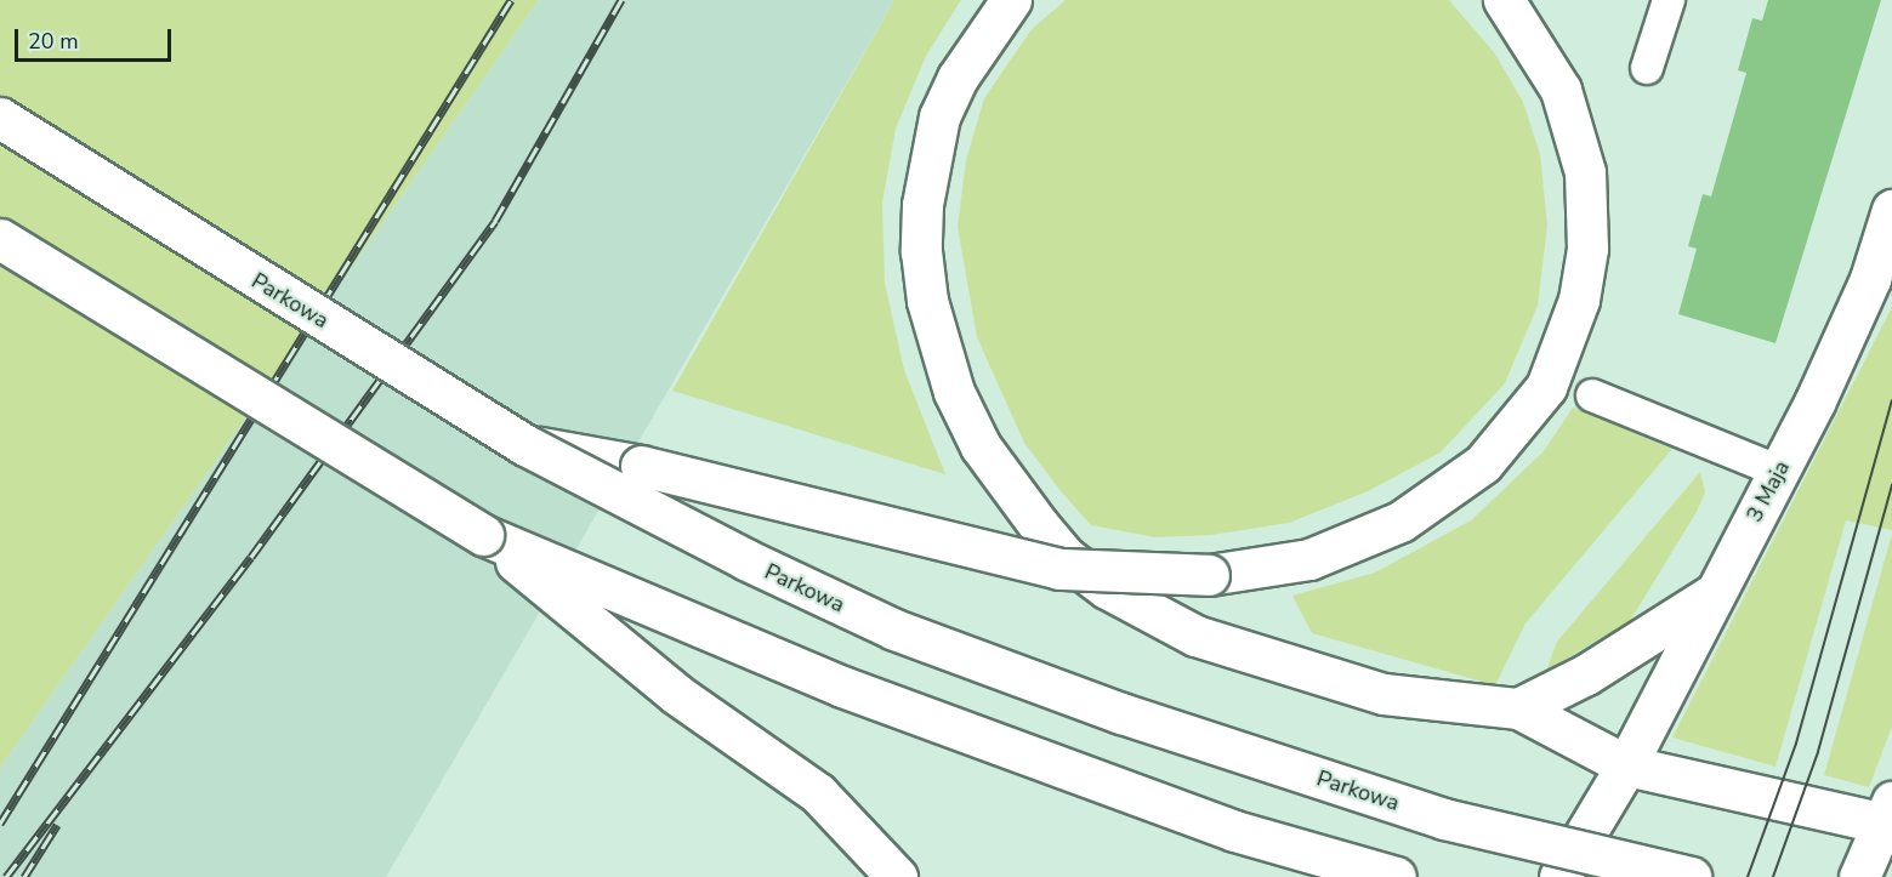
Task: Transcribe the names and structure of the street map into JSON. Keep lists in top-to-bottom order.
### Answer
{
  "streets": {
    "street": ["Parkowa", "3 Maja"]
  },
  "scale_bar": "20 m"
}
